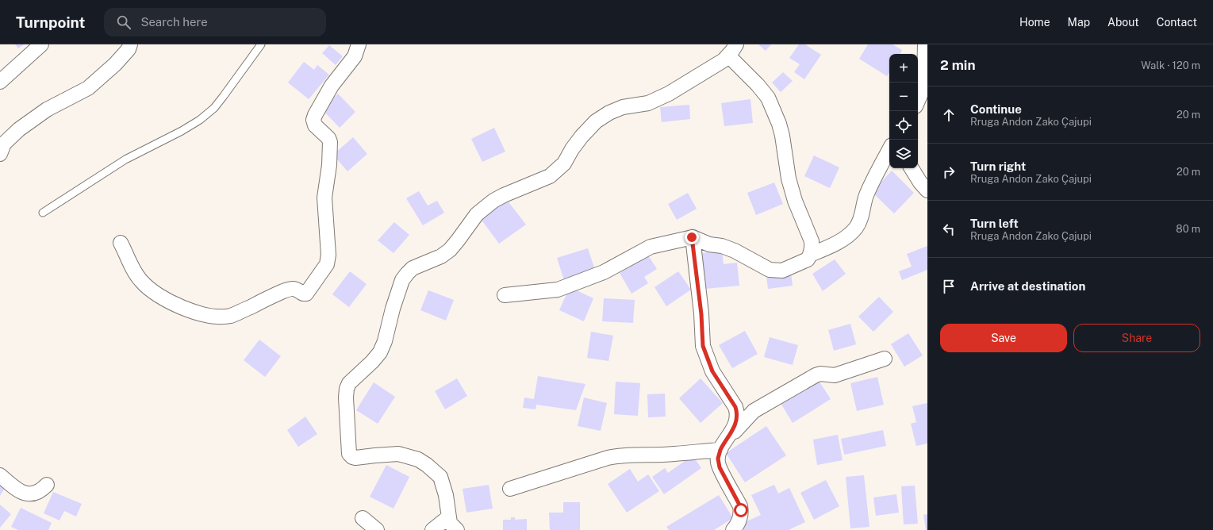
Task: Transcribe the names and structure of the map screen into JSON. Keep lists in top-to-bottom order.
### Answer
{
  "page": {
    "header": "Turnpoint",
    "search": "Search here",
    "nav": [
      "Home",
      "Map",
      "About",
      "Contact"
    ],
    "heading": ["2 min", "Walk · 120 m"],
    "map_buttons": ["+", "−"],
    "list": [
      ["Continue", "Rruga Andon Zako Çajupi", "20 m"],
      ["Turn right", "Rruga Andon Zako Çajupi", "20 m"],
      ["Turn left", "Rruga Andon Zako Çajupi", "80 m"],
      "Arrive at destination"
    ],
    "buttons": ["Save", "Share"]
  }
}
